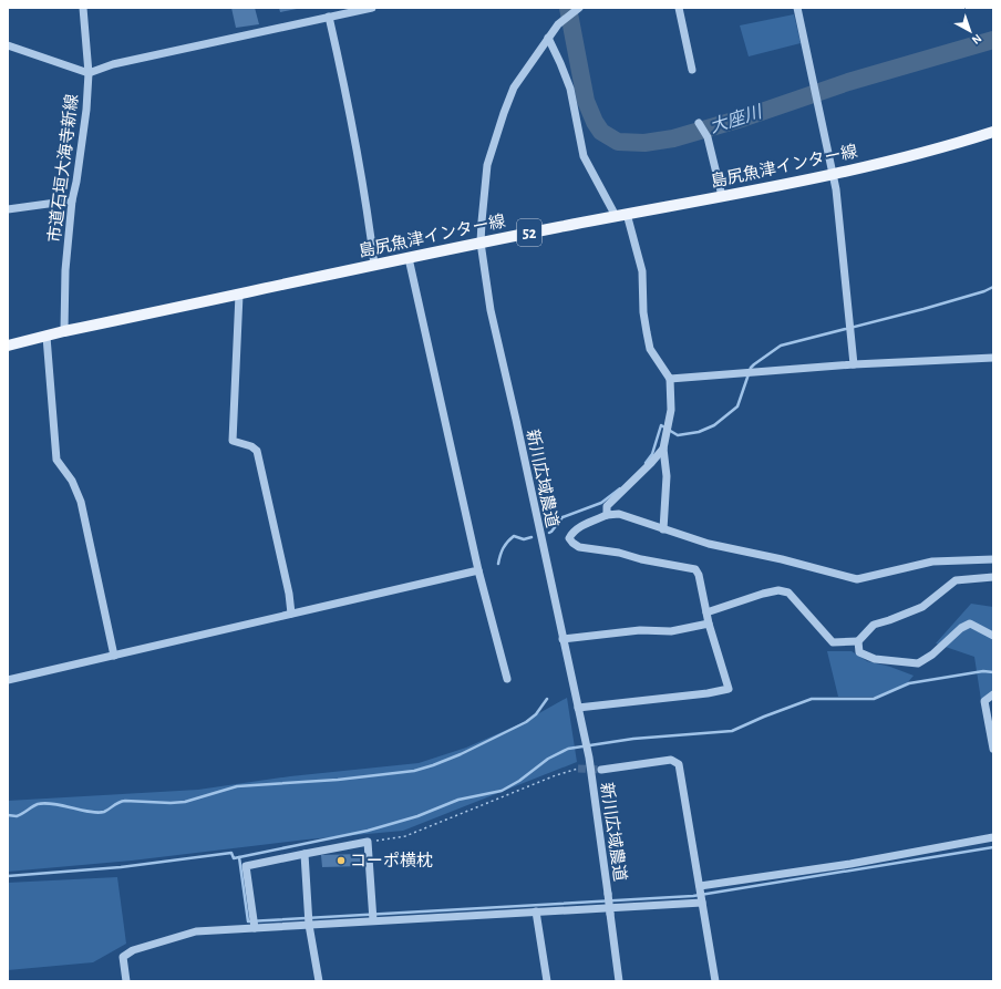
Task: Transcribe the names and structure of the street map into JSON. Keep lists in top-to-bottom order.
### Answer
{
  "streets": {
    "main road": ["島尻魚津インター線", "52"],
    "street": ["市道石垣大海寺新線", "新川広域農道"]
  },
  "crossings": [
    ["島尻魚津インター線", "市道石垣大海寺新線"],
    ["島尻魚津インター線", "新川広域農道"]
  ],
  "water": ["大座川"],
  "places": ["コーポ横枕"],
  "north": "bottom right"
}
